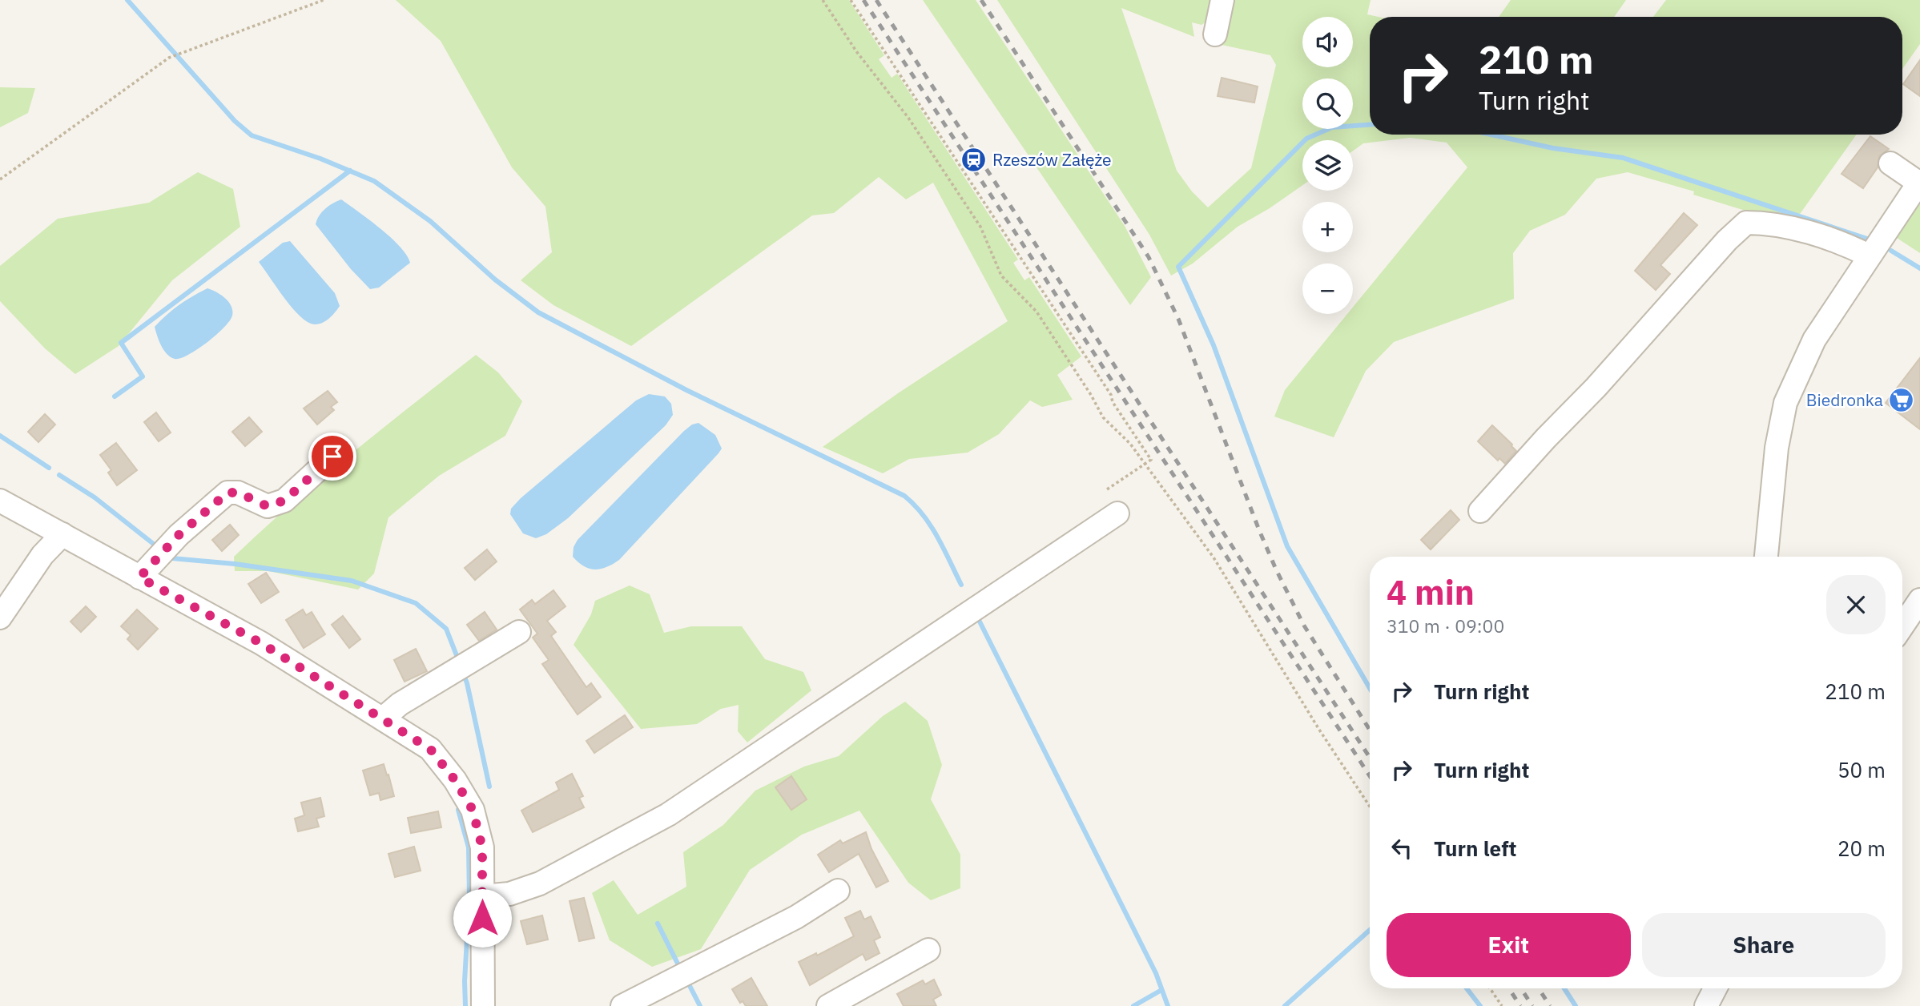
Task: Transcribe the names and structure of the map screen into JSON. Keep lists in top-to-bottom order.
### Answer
{
  "places": {
    "station": ["Rzeszów Załęże"],
    "supermarket": ["Biedronka"]
  },
  "page": {
    "map_buttons": ["+", "−"],
    "turn": ["210 m", "Turn right"],
    "heading": ["4 min", "310 m · 09:00"],
    "list": [
      {
        "name": "Turn right",
        "value": "210 m"
      },
      {
        "name": "Turn right",
        "value": "50 m"
      },
      {
        "name": "Turn left",
        "value": "20 m"
      }
    ],
    "buttons": ["Exit", "Share"]
  }
}
